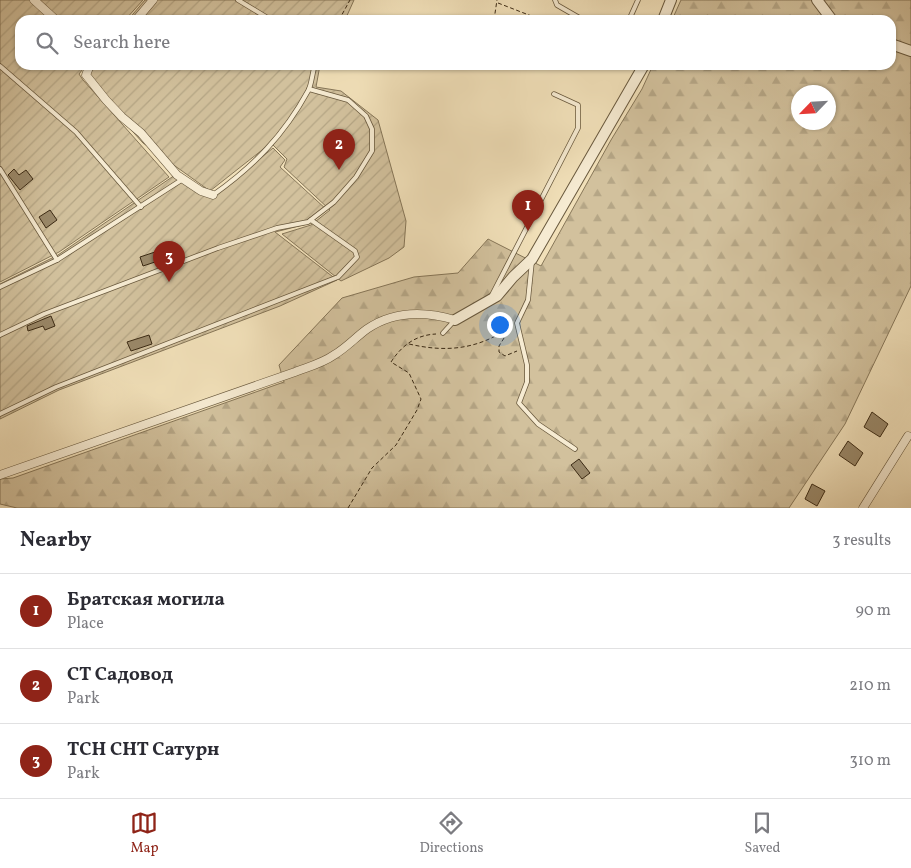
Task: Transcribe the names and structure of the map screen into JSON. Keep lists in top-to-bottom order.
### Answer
{
  "north": "bottom left",
  "page": {
    "search": "Search here",
    "pins": ["2", "1", "3"],
    "heading": ["Nearby", "3 results"],
    "list": [
      {
        "mark": "1",
        "name": "Братская могила",
        "note": "Place",
        "value": "90 m"
      },
      {
        "mark": "2",
        "name": "СТ Садовод",
        "note": "Park",
        "value": "210 m"
      },
      {
        "mark": "3",
        "name": "ТСН СНТ Сатурн",
        "note": "Park",
        "value": "310 m"
      }
    ],
    "nav": ["Map", "Directions", "Saved"]
  }
}
